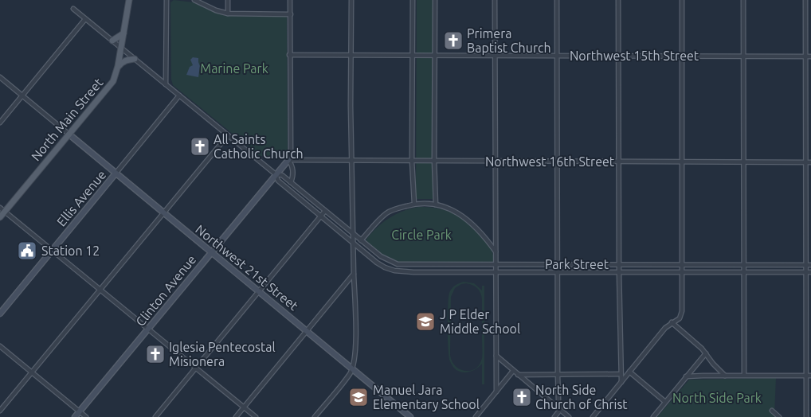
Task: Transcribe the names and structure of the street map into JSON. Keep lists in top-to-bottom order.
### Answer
{
  "streets": {
    "main road": ["North Main Street"],
    "street": [
      "Northwest 15th Street",
      "Northwest 16th Street",
      "Ellis Avenue",
      "Park Street",
      "Northwest 21st Street",
      "Clinton Avenue"
    ]
  },
  "crossings": [
    ["North Main Street", "Northwest 21st Street"],
    ["Northwest 16th Street", "Clinton Avenue"],
    ["Ellis Avenue", "Northwest 21st Street"],
    ["Park Street", "Clinton Avenue"],
    ["Northwest 21st Street", "Clinton Avenue"]
  ],
  "parks": ["Marine Park", "Circle Park", "North Side Park"],
  "places": {
    "church": [
      "Primera Baptist Church",
      "All Saints Catholic Church",
      "Iglesia Pentecostal Misionera",
      "North Side Church of Christ"
    ],
    "public building": ["Station 12"],
    "school or university": ["J P Elder Middle School", "Manuel Jara Elementary School"]
  }
}
